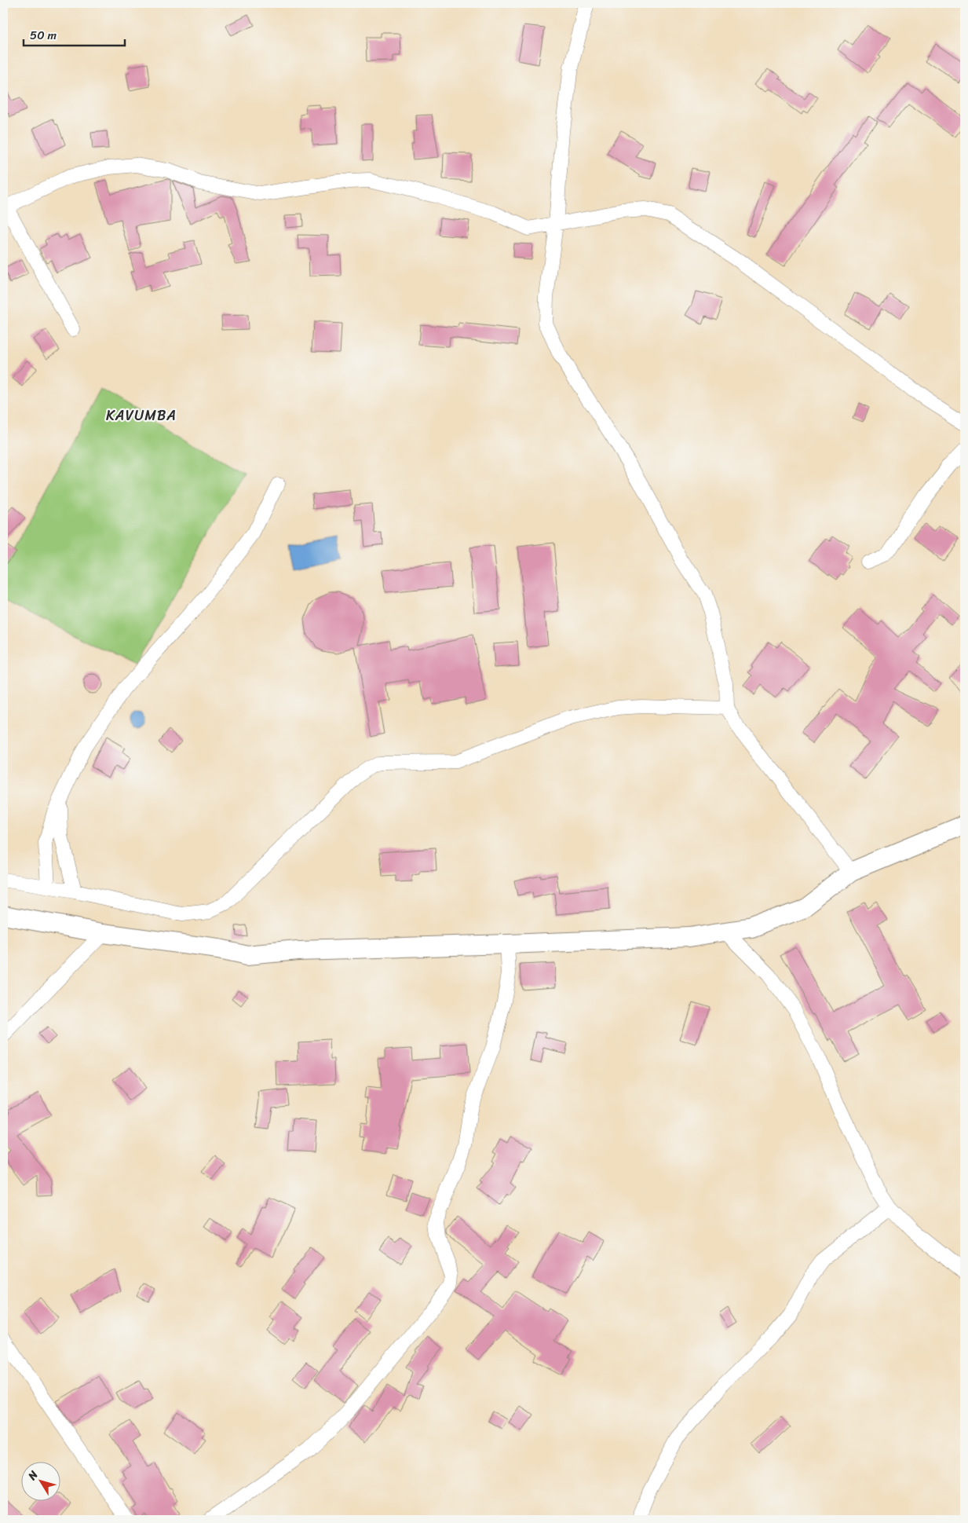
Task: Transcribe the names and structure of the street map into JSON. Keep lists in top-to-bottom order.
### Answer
{
  "districts": ["KAVUMBA"],
  "scale_bar": "50 m",
  "north": "top left"
}
